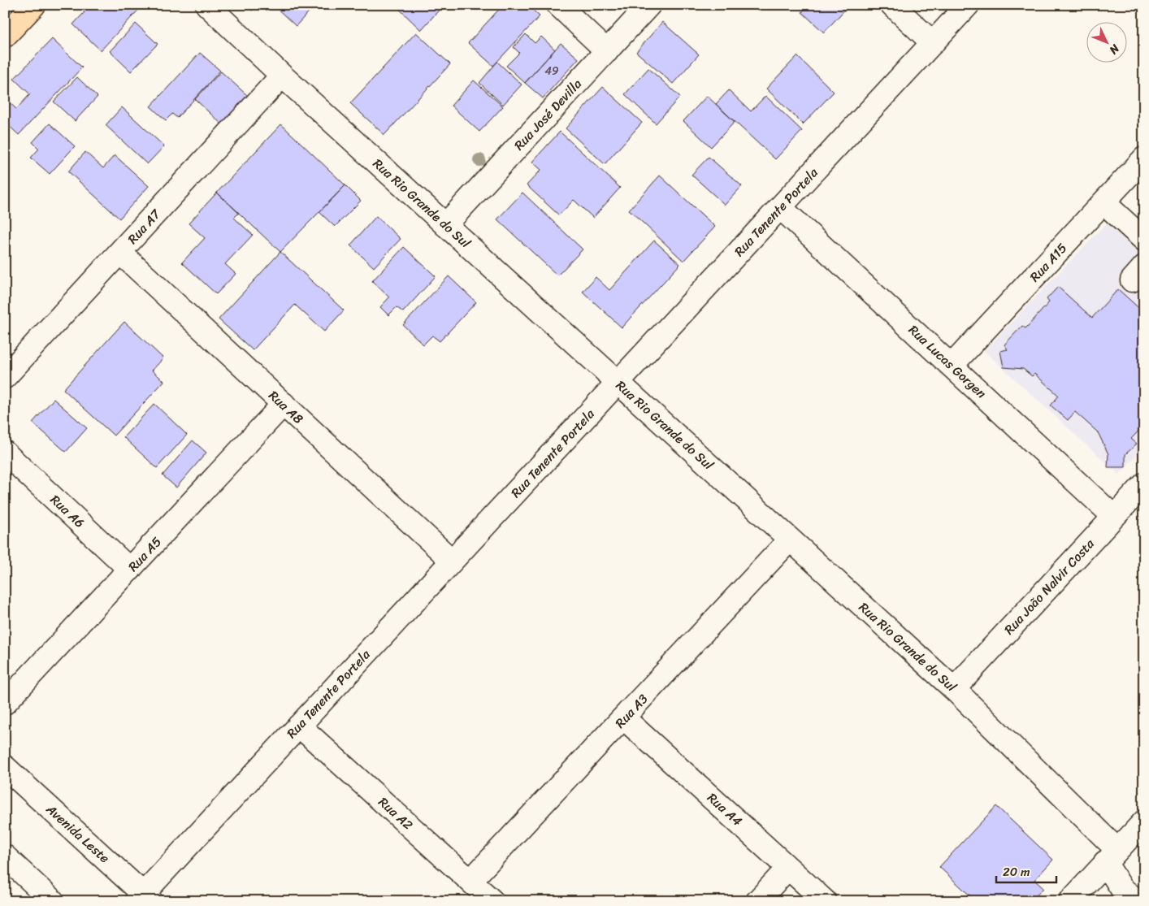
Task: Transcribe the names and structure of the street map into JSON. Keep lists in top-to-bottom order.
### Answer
{
  "streets": {
    "street": [
      "Rua José Devilla",
      "Rua Rio Grande do Sul",
      "Rua Tenente Portela",
      "Rua A7",
      "Rua A15",
      "Rua Lucas Gorgen",
      "Rua A8",
      "Rua A6",
      "Rua A5",
      "Rua João Nalvir Costa",
      "Rua A3",
      "Rua A4",
      "Rua A2",
      "Avenida Leste"
    ]
  },
  "crossings": [
    ["Rua José Devilla", "Rua Rio Grande do Sul"],
    ["Rua Rio Grande do Sul", "Rua Tenente Portela"],
    ["Rua Rio Grande do Sul", "Rua A7"],
    ["Rua Rio Grande do Sul", "Rua João Nalvir Costa"],
    ["Rua Rio Grande do Sul", "Rua A3"],
    ["Rua Tenente Portela", "Rua Lucas Gorgen"],
    ["Rua Tenente Portela", "Rua A8"],
    ["Rua Tenente Portela", "Rua A2"],
    ["Rua Tenente Portela", "Avenida Leste"],
    ["Rua A7", "Rua A8"],
    ["Rua A15", "Rua Lucas Gorgen"],
    ["Rua Lucas Gorgen", "Rua João Nalvir Costa"],
    ["Rua A8", "Rua A5"],
    ["Rua A6", "Rua A5"],
    ["Rua A3", "Rua A4"],
    ["Rua A3", "Rua A2"]
  ],
  "house_numbers": ["49"],
  "scale_bar": "20 m",
  "north": "bottom right"
}
